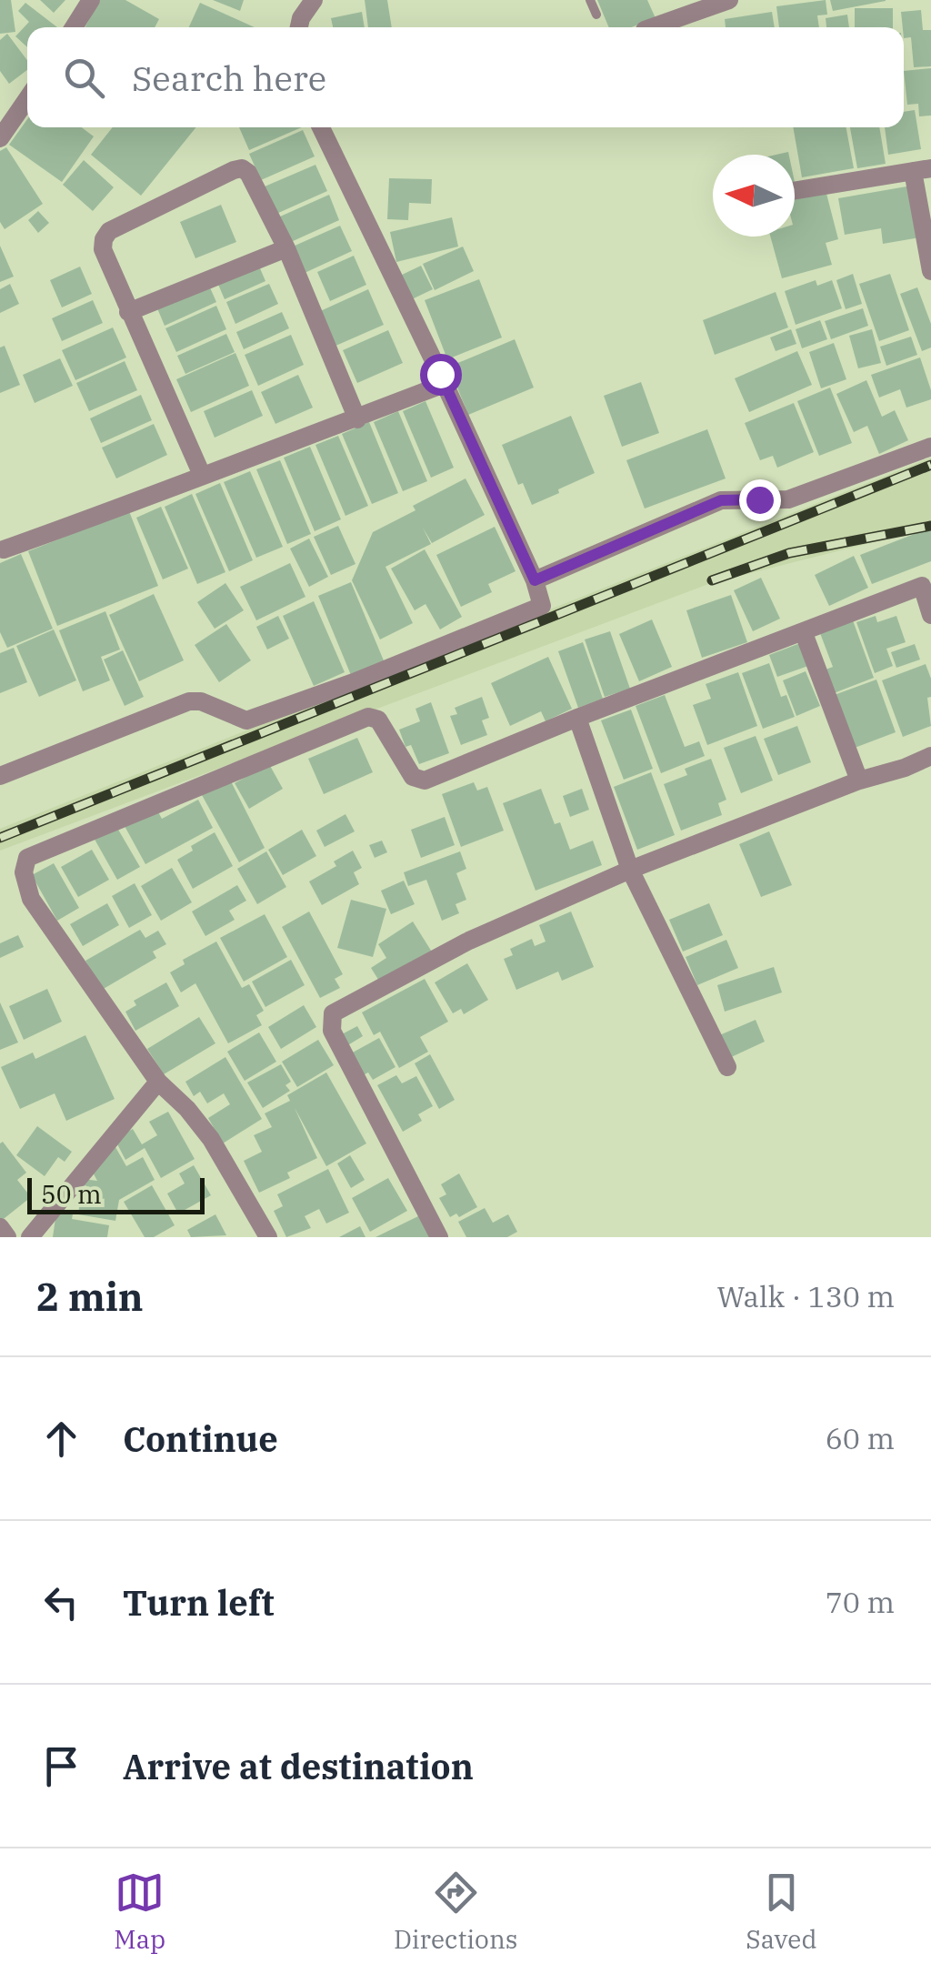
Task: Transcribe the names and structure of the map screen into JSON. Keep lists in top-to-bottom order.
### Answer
{
  "scale_bar": "50 m",
  "north": "left",
  "page": {
    "search": "Search here",
    "scale": "50 m",
    "heading": ["2 min", "Walk · 130 m"],
    "list": [
      ["Continue", "60 m"],
      ["Turn left", "70 m"],
      "Arrive at destination"
    ],
    "nav": ["Map", "Directions", "Saved"]
  }
}
